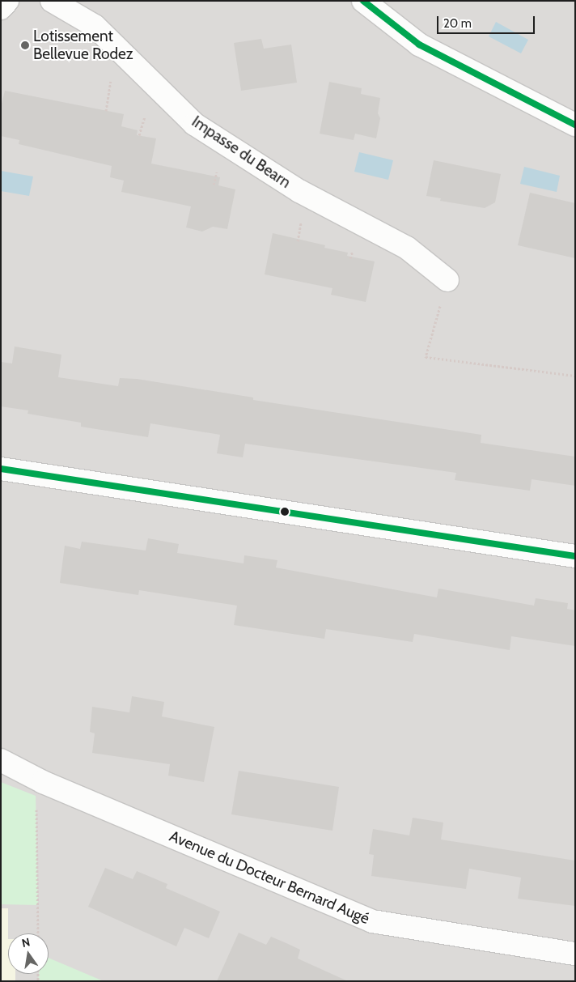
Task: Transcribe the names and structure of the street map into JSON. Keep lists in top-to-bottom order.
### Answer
{
  "streets": {
    "street": ["Impasse du Bearn", "Avenue du Docteur Bernard Augé"]
  },
  "places": ["Lotissement Bellevue Rodez"],
  "scale_bar": "20 m",
  "north": "top"
}
